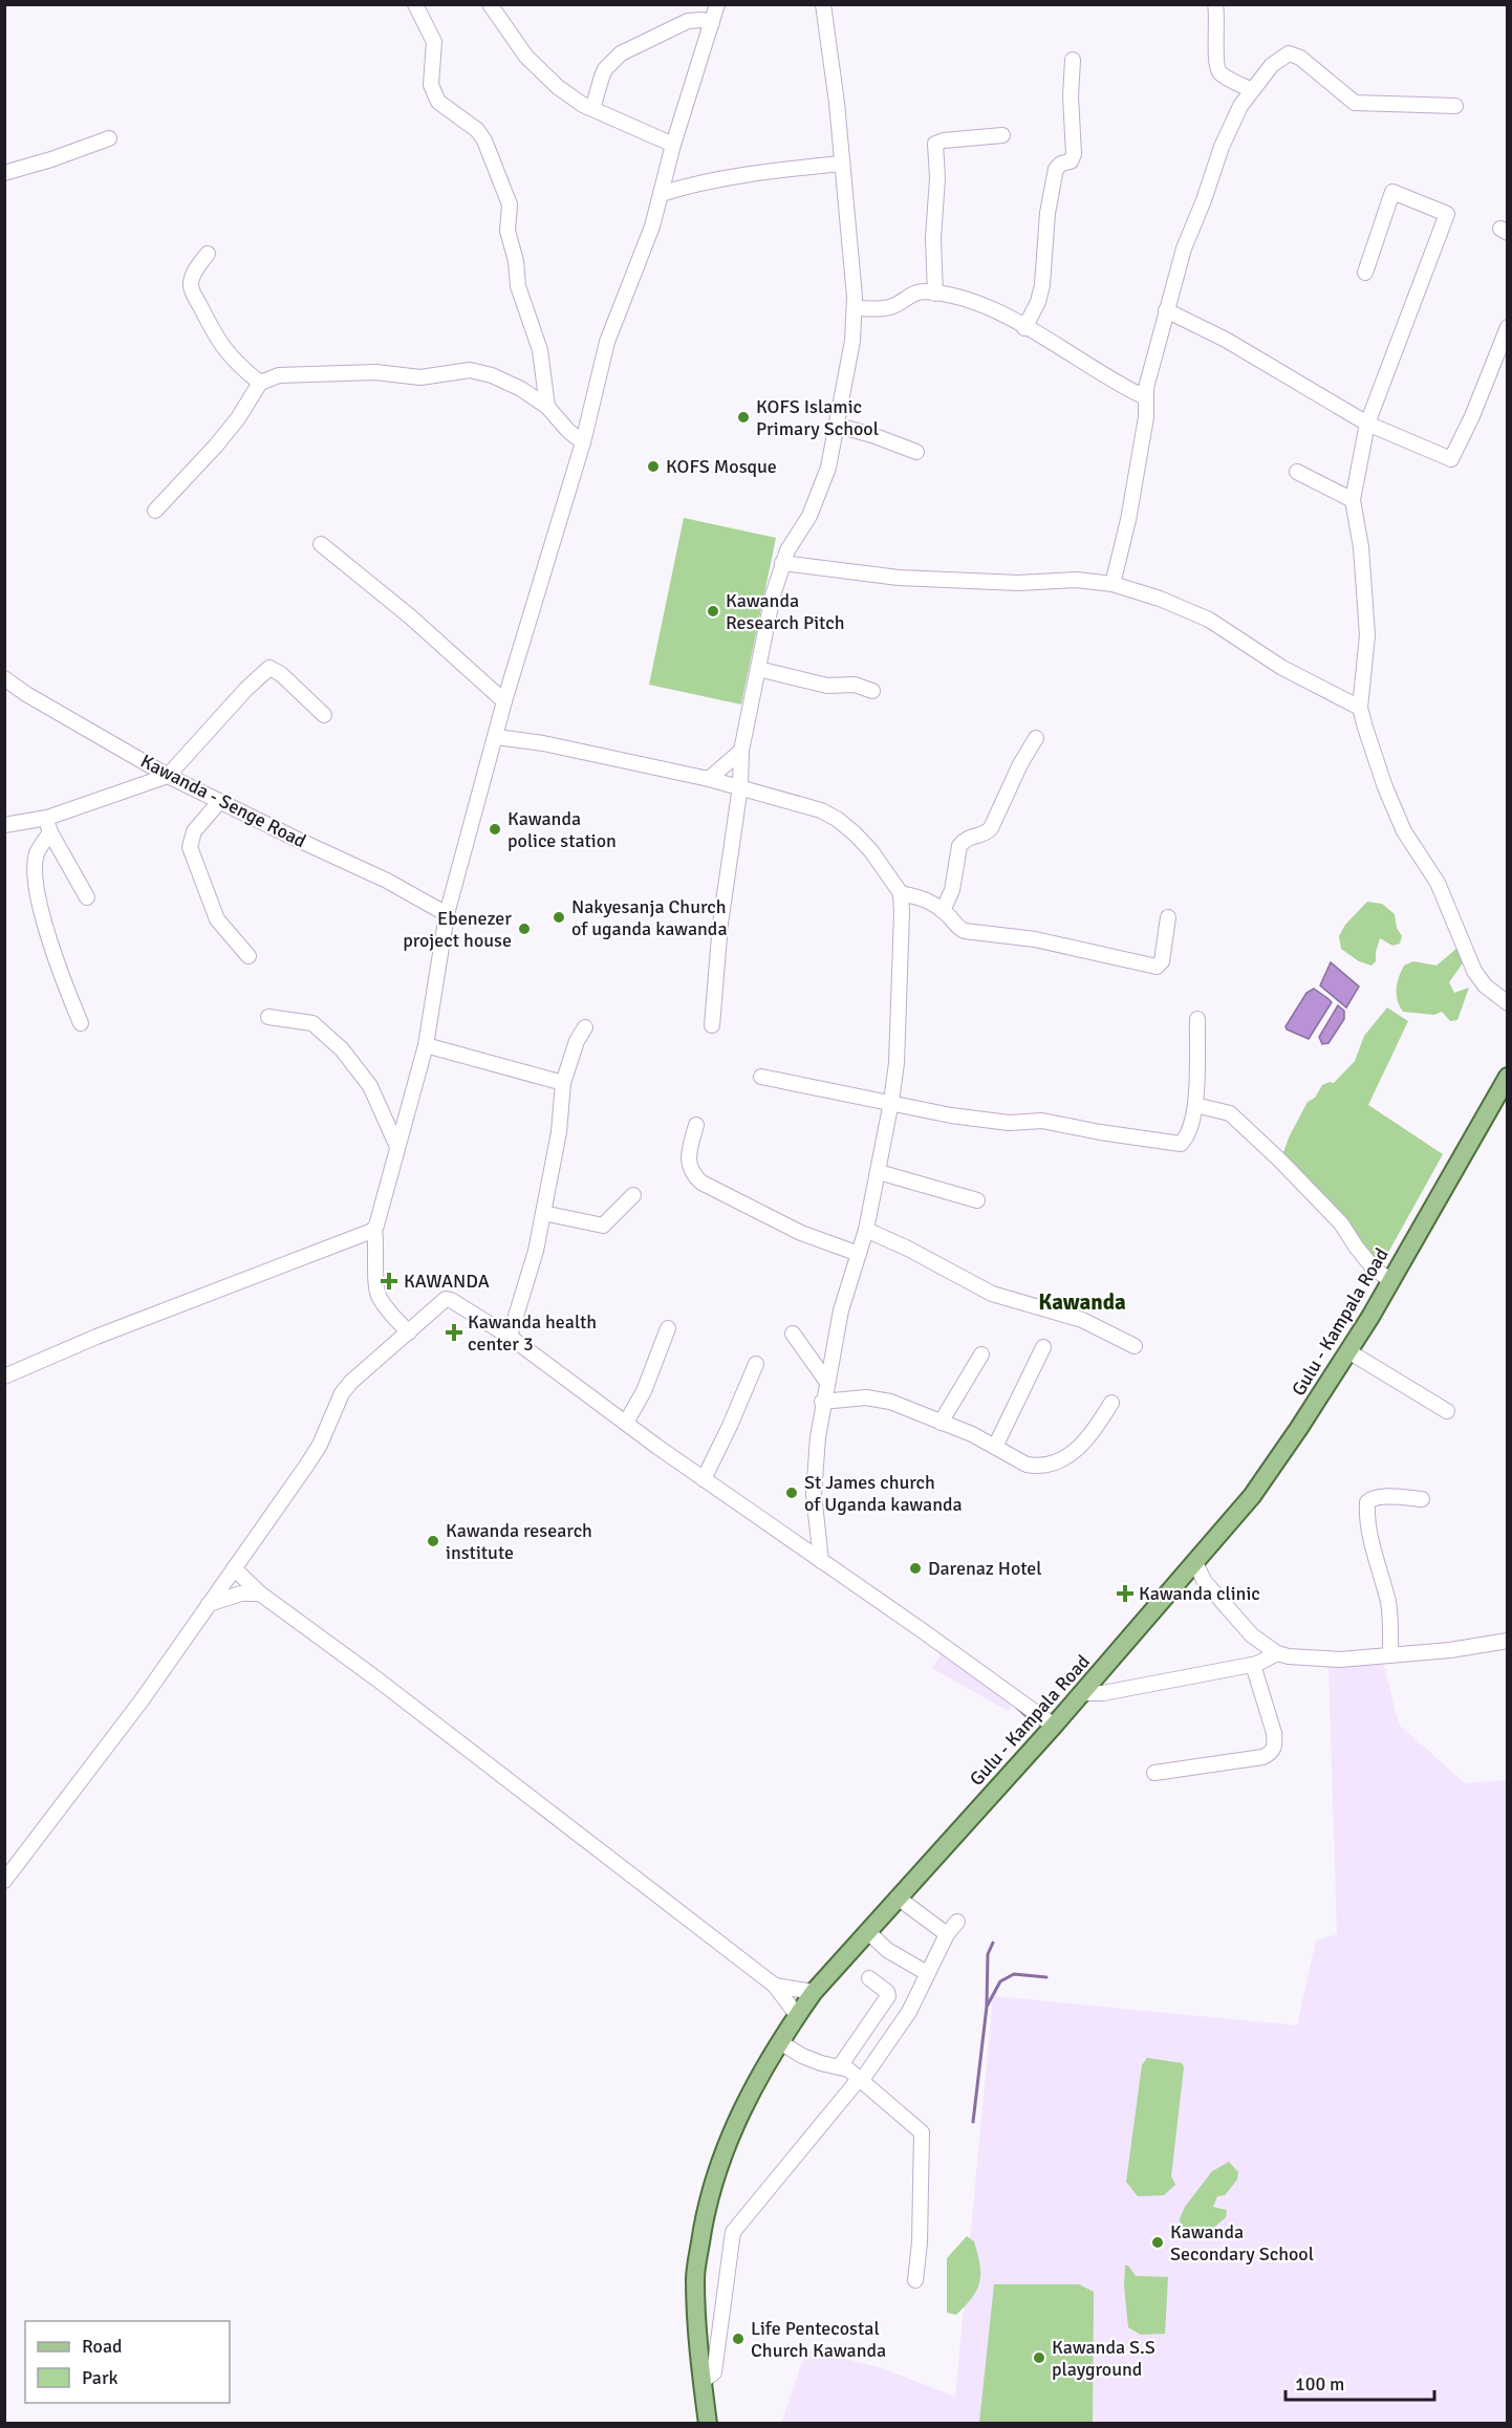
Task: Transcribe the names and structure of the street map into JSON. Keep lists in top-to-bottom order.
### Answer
{
  "streets": {
    "main road": ["Gulu - Kampala Road"],
    "street": ["Kawanda - Senge Road"]
  },
  "districts": ["Kawanda"],
  "places": {
    "other": [
      "KOFS Islamic Primary School",
      "KOFS Mosque",
      "Kawanda Research Pitch",
      "Kawanda police station",
      "Nakyesanja Church of uganda kawanda",
      "Ebenezer project house",
      "St James church of Uganda kawanda",
      "Kawanda research institute",
      "Darenaz Hotel",
      "Kawanda Secondary School",
      "Life Pentecostal Church Kawanda",
      "Kawanda S.S playground"
    ],
    "health": ["KAWANDA", "Kawanda health center 3", "Kawanda clinic"]
  },
  "legend": ["Road", "Park"],
  "scale_bar": "100 m"
}
